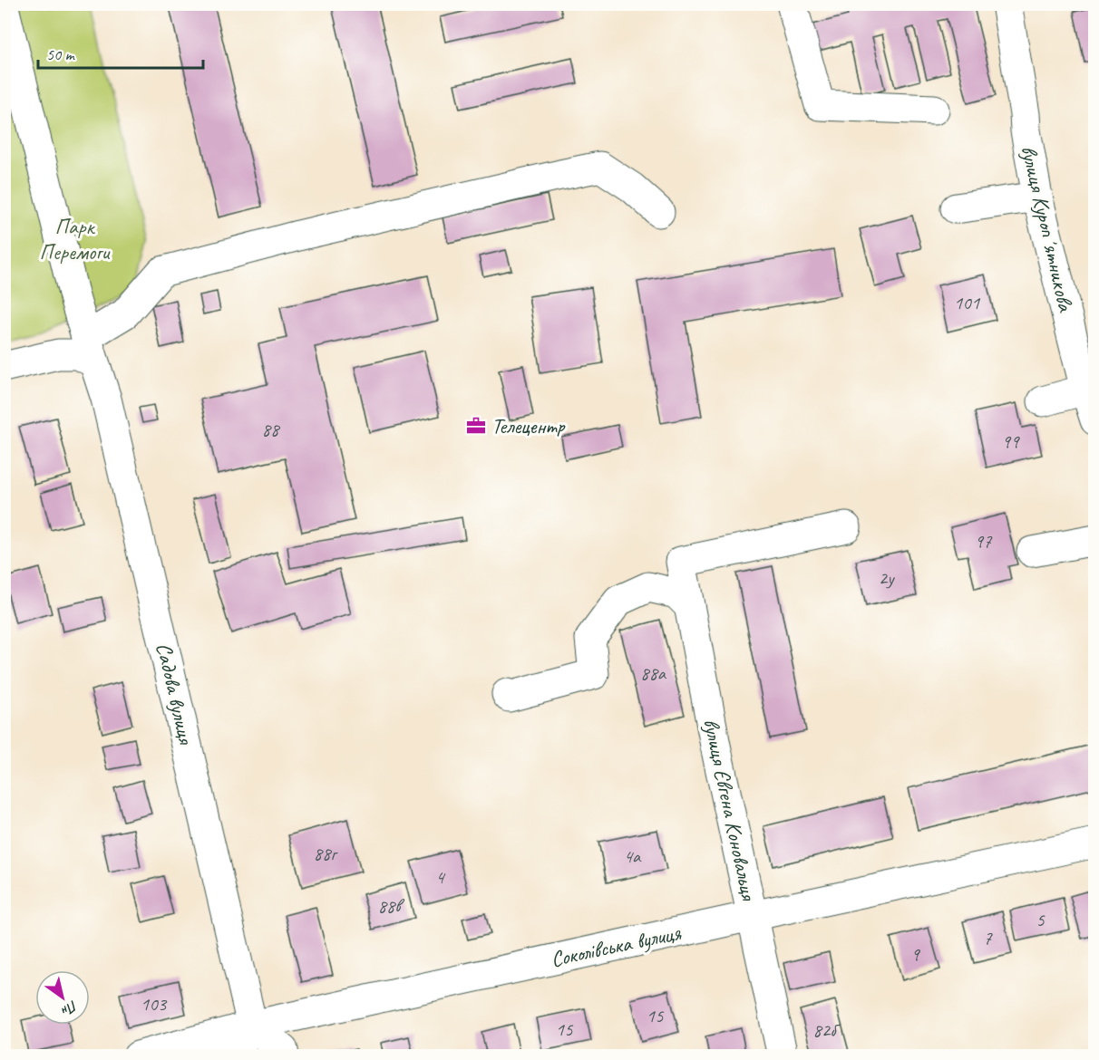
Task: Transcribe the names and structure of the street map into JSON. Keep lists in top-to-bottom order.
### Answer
{
  "streets": {
    "street": [
      "вулиця Куропʼятникова",
      "Садова вулиця",
      "вулиця Євгена Коновальця",
      "Соколівська вулиця"
    ]
  },
  "crossings": [
    ["Садова вулиця", "Соколівська вулиця"],
    ["вулиця Євгена Коновальця", "Соколівська вулиця"]
  ],
  "parks": ["Парк Перемоги"],
  "places": {
    "office": ["Телецентр"]
  },
  "house_numbers": [
    "101",
    "88",
    "99",
    "97",
    "2у",
    "88а",
    "88г",
    "4а",
    "4",
    "88в",
    "5",
    "7",
    "9",
    "103",
    "15",
    "15",
    "82б"
  ],
  "scale_bar": "50 m",
  "north": "bottom right"
}
